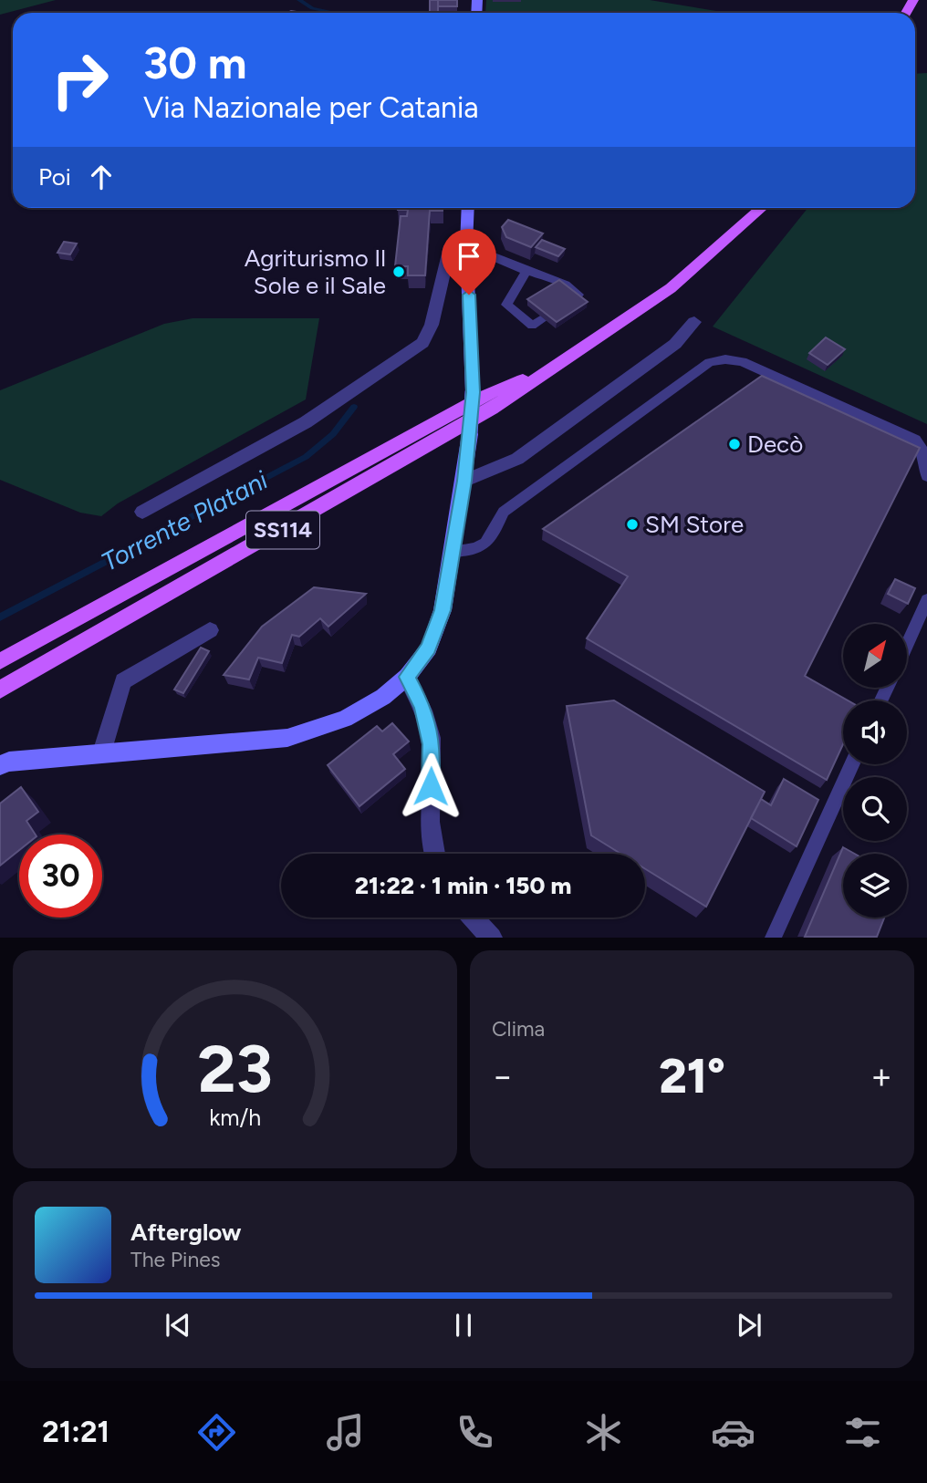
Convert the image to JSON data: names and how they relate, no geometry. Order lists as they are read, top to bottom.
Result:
{
  "streets": {
    "main road": ["SS114"]
  },
  "water": ["Torrente Platani"],
  "places": ["Agriturismo Il Sole e il Sale", "Decò", "SM Store"],
  "north": "top right",
  "page": {
    "turn": ["30 m", "Via Nazionale per Catania"],
    "then": "Poi",
    "limit": "30",
    "trip": "21:22 · 1 min · 150 m",
    "tile": "Clima",
    "heat": ["−", "21°", "+"],
    "song": ["Afterglow", "The Pines"],
    "tabs": "21:21",
    "gauge": ["23", "km/h"]
  }
}
